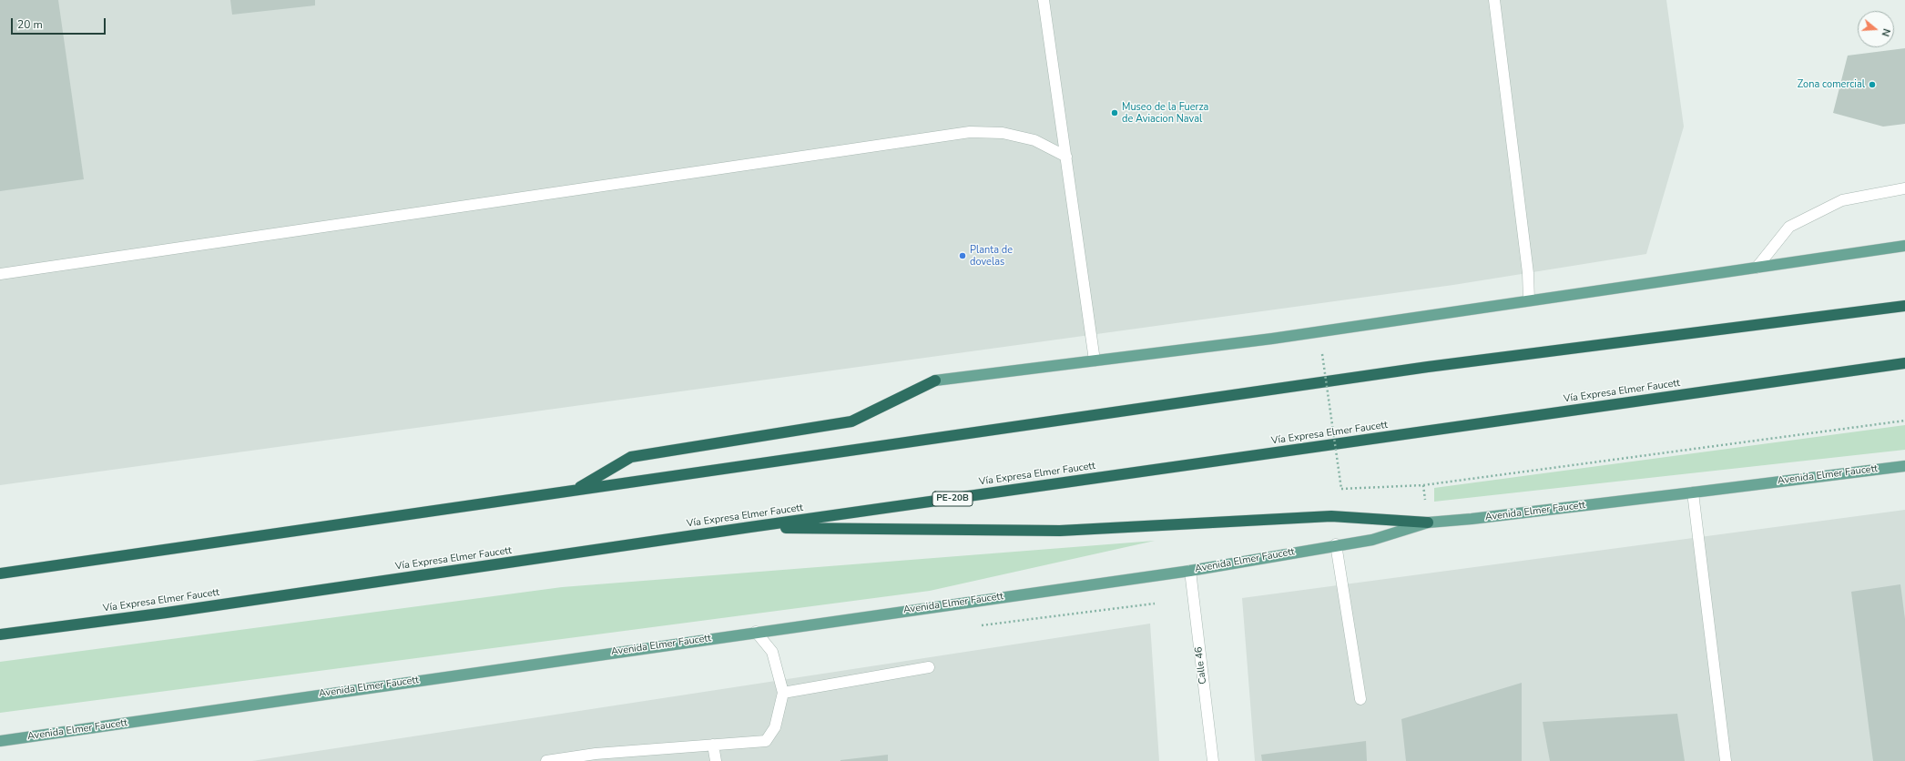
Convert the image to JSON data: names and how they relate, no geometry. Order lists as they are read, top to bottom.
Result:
{
  "streets": {
    "highway": ["Vía Expresa Elmer Faucett", "PE-20B"],
    "main road": ["Avenida Elmer Faucett"],
    "street": ["Calle 46"]
  },
  "crossings": [
    ["Avenida Elmer Faucett", "Calle 46"]
  ],
  "places": ["Zona comercial", "Museo de la Fuerza de Aviacion Naval", "Planta de dovelas"],
  "scale_bar": "20 m",
  "north": "right"
}
